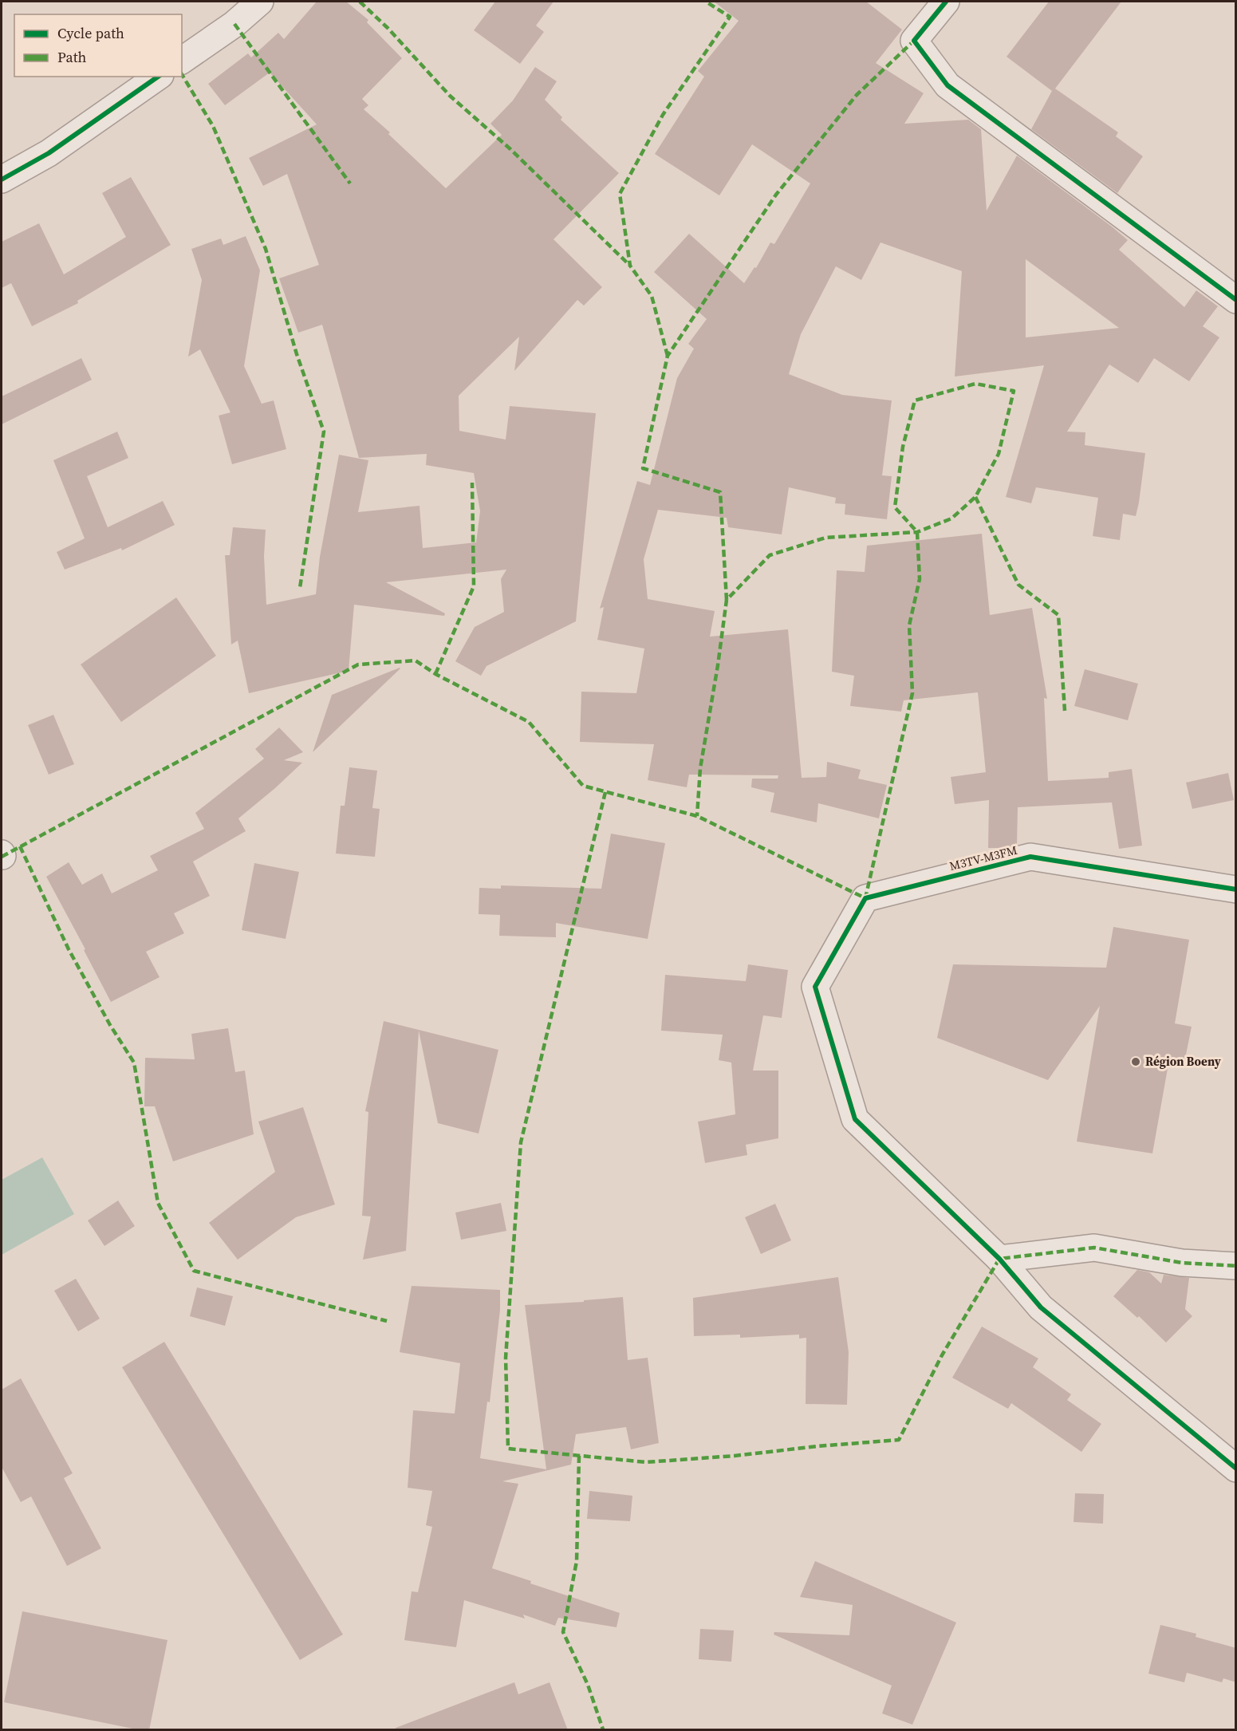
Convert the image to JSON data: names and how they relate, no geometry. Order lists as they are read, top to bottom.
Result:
{
  "streets": {
    "street": ["M3TV-M3FM"]
  },
  "places": ["Région Boeny"],
  "legend": ["Cycle path", "Path"]
}
